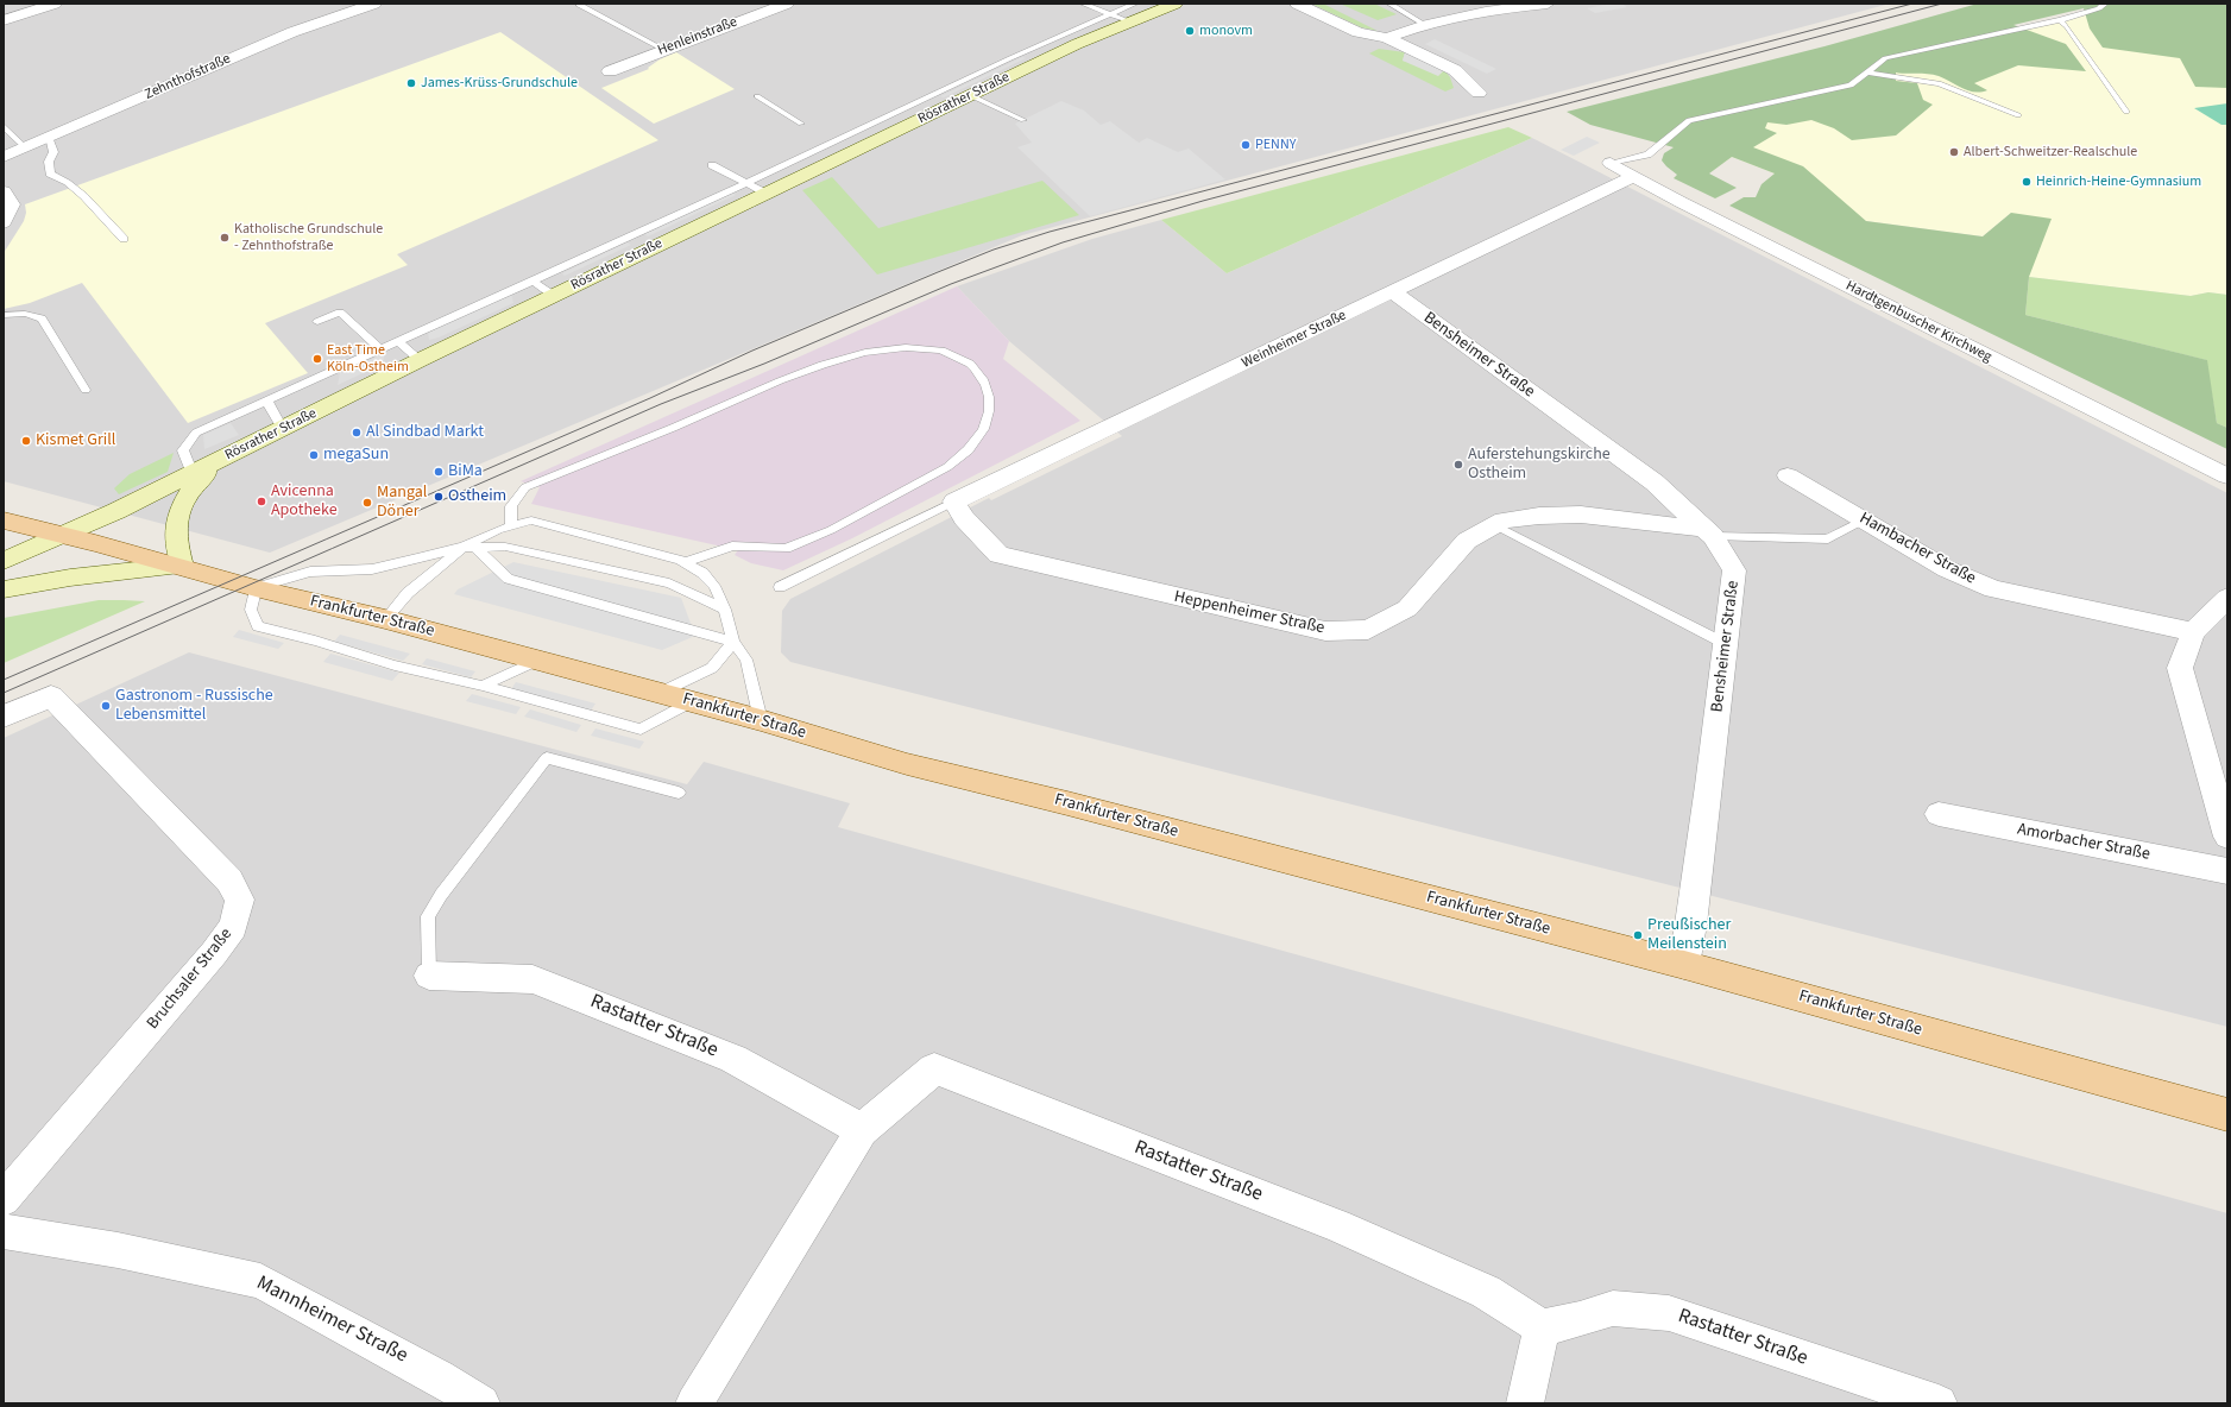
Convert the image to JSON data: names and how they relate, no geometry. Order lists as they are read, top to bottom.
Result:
{
  "streets": {
    "main road": ["Rösrather Straße", "Frankfurter Straße"],
    "street": [
      "Henleinstraße",
      "Zehnthofstraße",
      "Hardtgenbuscher Kirchweg",
      "Weinheimer Straße",
      "Bensheimer Straße",
      "Hambacher Straße",
      "Heppenheimer Straße",
      "Amorbacher Straße",
      "Bruchsaler Straße",
      "Rastatter Straße",
      "Mannheimer Straße"
    ]
  },
  "crossings": [
    ["Rösrather Straße", "Frankfurter Straße"],
    ["Hardtgenbuscher Kirchweg", "Weinheimer Straße"],
    ["Weinheimer Straße", "Bensheimer Straße"],
    ["Weinheimer Straße", "Heppenheimer Straße"],
    ["Bensheimer Straße", "Heppenheimer Straße"],
    ["Bensheimer Straße", "Frankfurter Straße"]
  ],
  "places": [
    "monovm",
    "James-Krüss-Grundschule",
    "PENNY",
    "Albert-Schweitzer-Realschule",
    "Heinrich-Heine-Gymnasium",
    "Katholische Grundschule - Zehnthofstraße",
    "East Time Köln-Ostheim",
    "Al Sindbad Markt",
    "Kismet Grill",
    "megaSun",
    "Auferstehungskirche Ostheim",
    "BiMa",
    "Ostheim",
    "Avicenna Apotheke",
    "Mangal Döner",
    "Gastronom - Russische Lebensmittel",
    "Preußischer Meilenstein"
  ]
}
